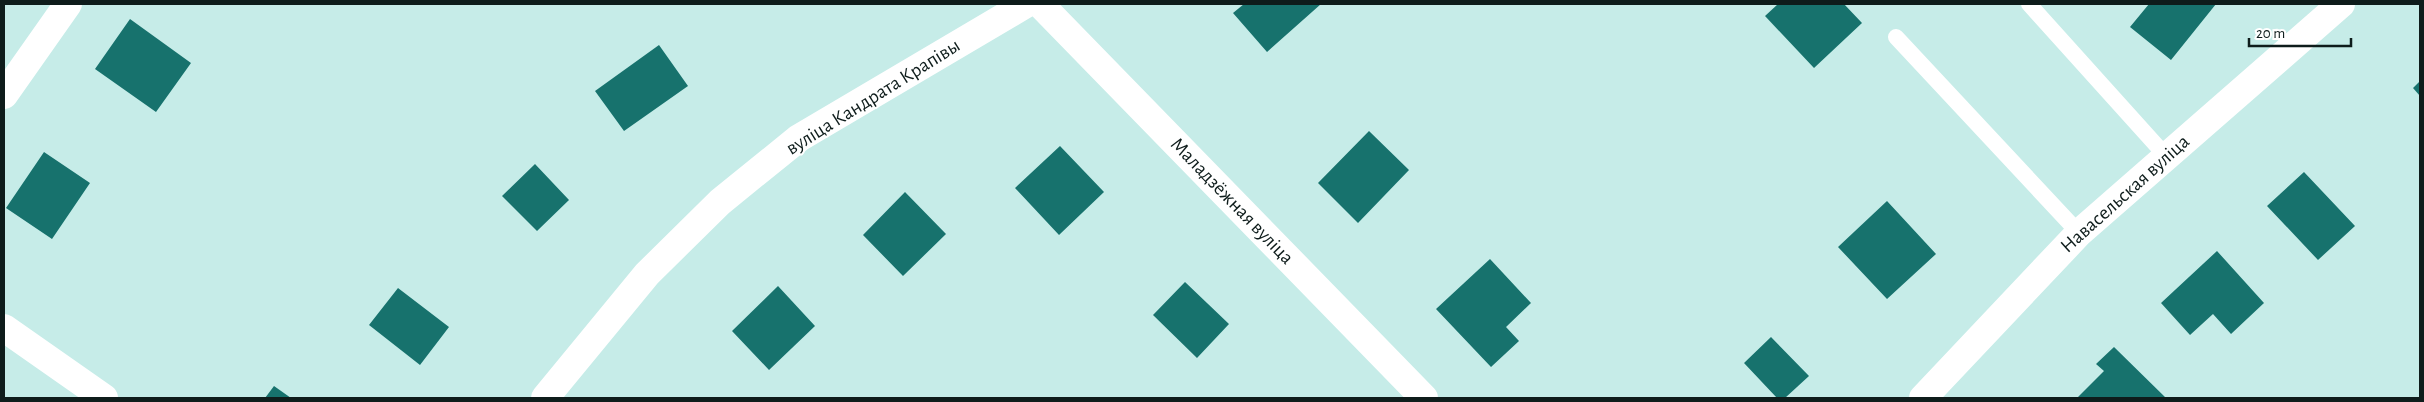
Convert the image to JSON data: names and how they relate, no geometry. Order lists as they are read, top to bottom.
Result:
{
  "streets": {
    "street": ["вуліца Кандрата Крапівы", "Навасельская вуліца", "Маладзёжная вуліца"]
  },
  "scale_bar": "20 m"
}
